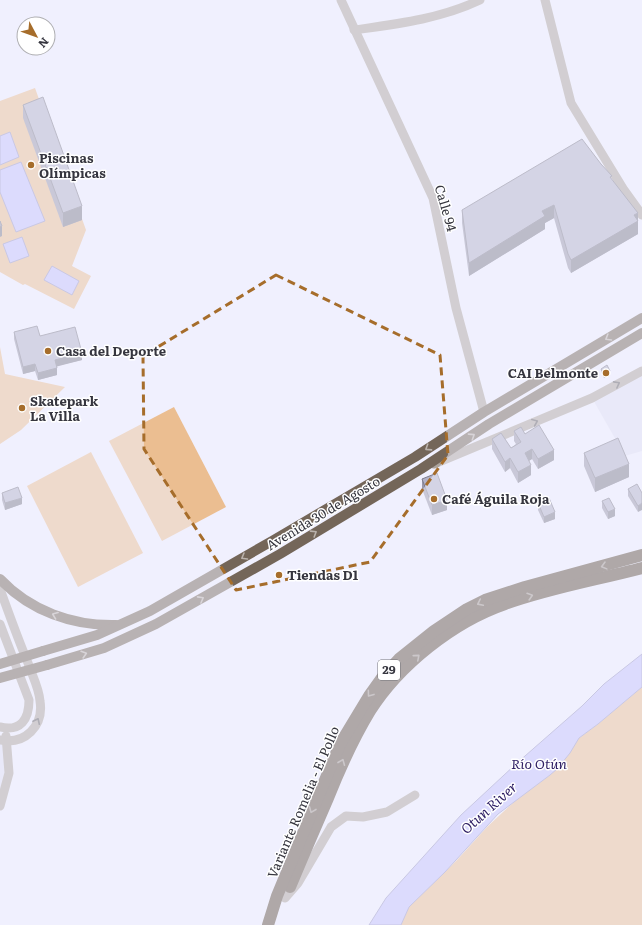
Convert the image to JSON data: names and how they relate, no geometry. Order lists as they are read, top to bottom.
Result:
{
  "streets": {
    "highway": ["29", "Variante Romelia - El Pollo"],
    "main road": ["Avenida 30 de Agosto"],
    "street": ["Calle 94"]
  },
  "crossings": [
    ["Calle 94", "Avenida 30 de Agosto"]
  ],
  "water": ["Río Otún", "Otun River"],
  "places": [
    "Piscinas Olímpicas",
    "Casa del Deporte",
    "CAI Belmonte",
    "Skatepark La Villa",
    "Café Águila Roja",
    "Tiendas D1"
  ],
  "north": "bottom right"
}
